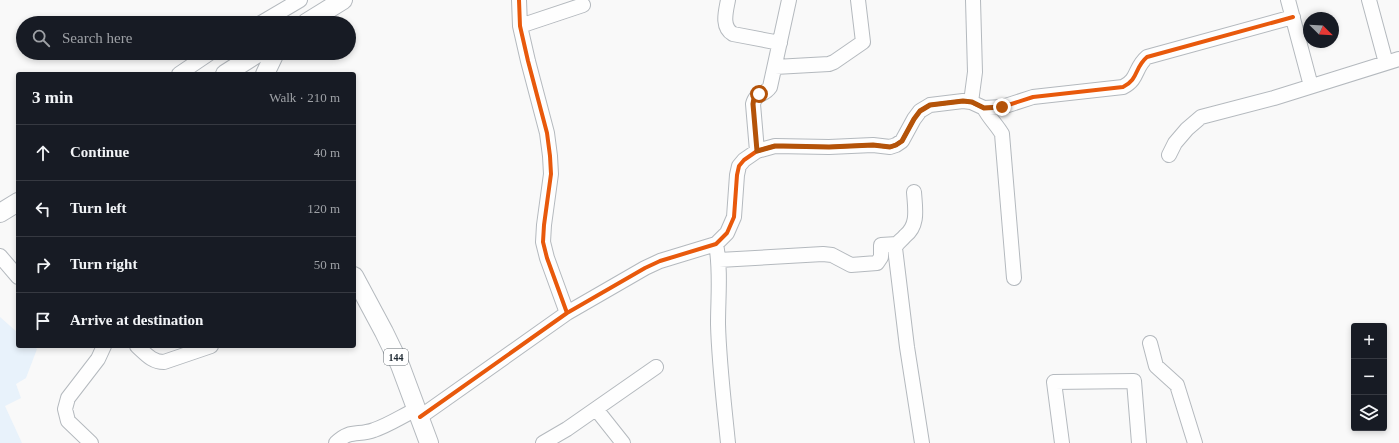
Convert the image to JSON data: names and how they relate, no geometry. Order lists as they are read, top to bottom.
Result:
{
  "streets": {
    "main road": ["144"]
  },
  "north": "bottom right",
  "page": {
    "search": "Search here",
    "heading": ["3 min", "Walk · 210 m"],
    "list": [
      ["Continue", "40 m"],
      ["Turn left", "120 m"],
      ["Turn right", "50 m"],
      "Arrive at destination"
    ],
    "map_buttons": ["+", "−"]
  }
}
